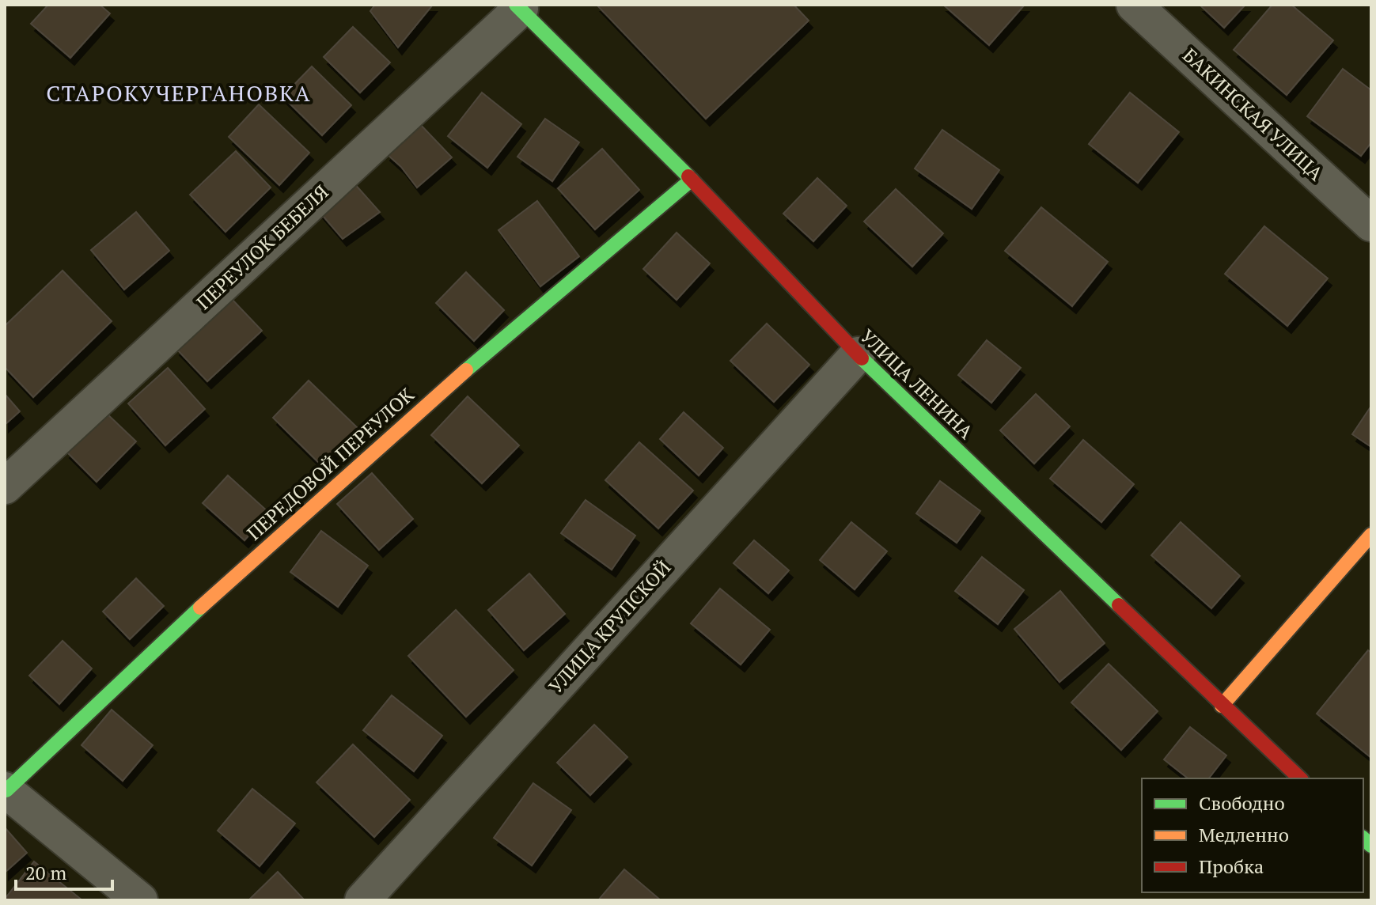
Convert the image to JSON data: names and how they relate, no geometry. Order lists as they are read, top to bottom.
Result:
{
  "streets": {
    "street": [
      "БАКИНСКАЯ УЛИЦА",
      "ПЕРЕУЛОК БЕБЕЛЯ",
      "УЛИЦА ЛЕНИНА",
      "ПЕРЕДОВОЙ ПЕРЕУЛОК",
      "УЛИЦА КРУПСКОЙ"
    ]
  },
  "crossings": [
    ["ПЕРЕУЛОК БЕБЕЛЯ", "УЛИЦА ЛЕНИНА"],
    ["УЛИЦА ЛЕНИНА", "ПЕРЕДОВОЙ ПЕРЕУЛОК"],
    ["УЛИЦА ЛЕНИНА", "УЛИЦА КРУПСКОЙ"]
  ],
  "districts": ["СТАРОКУЧЕРГАНОВКА"],
  "legend": ["Свободно", "Медленно", "Пробка"],
  "scale_bar": "20 m"
}
